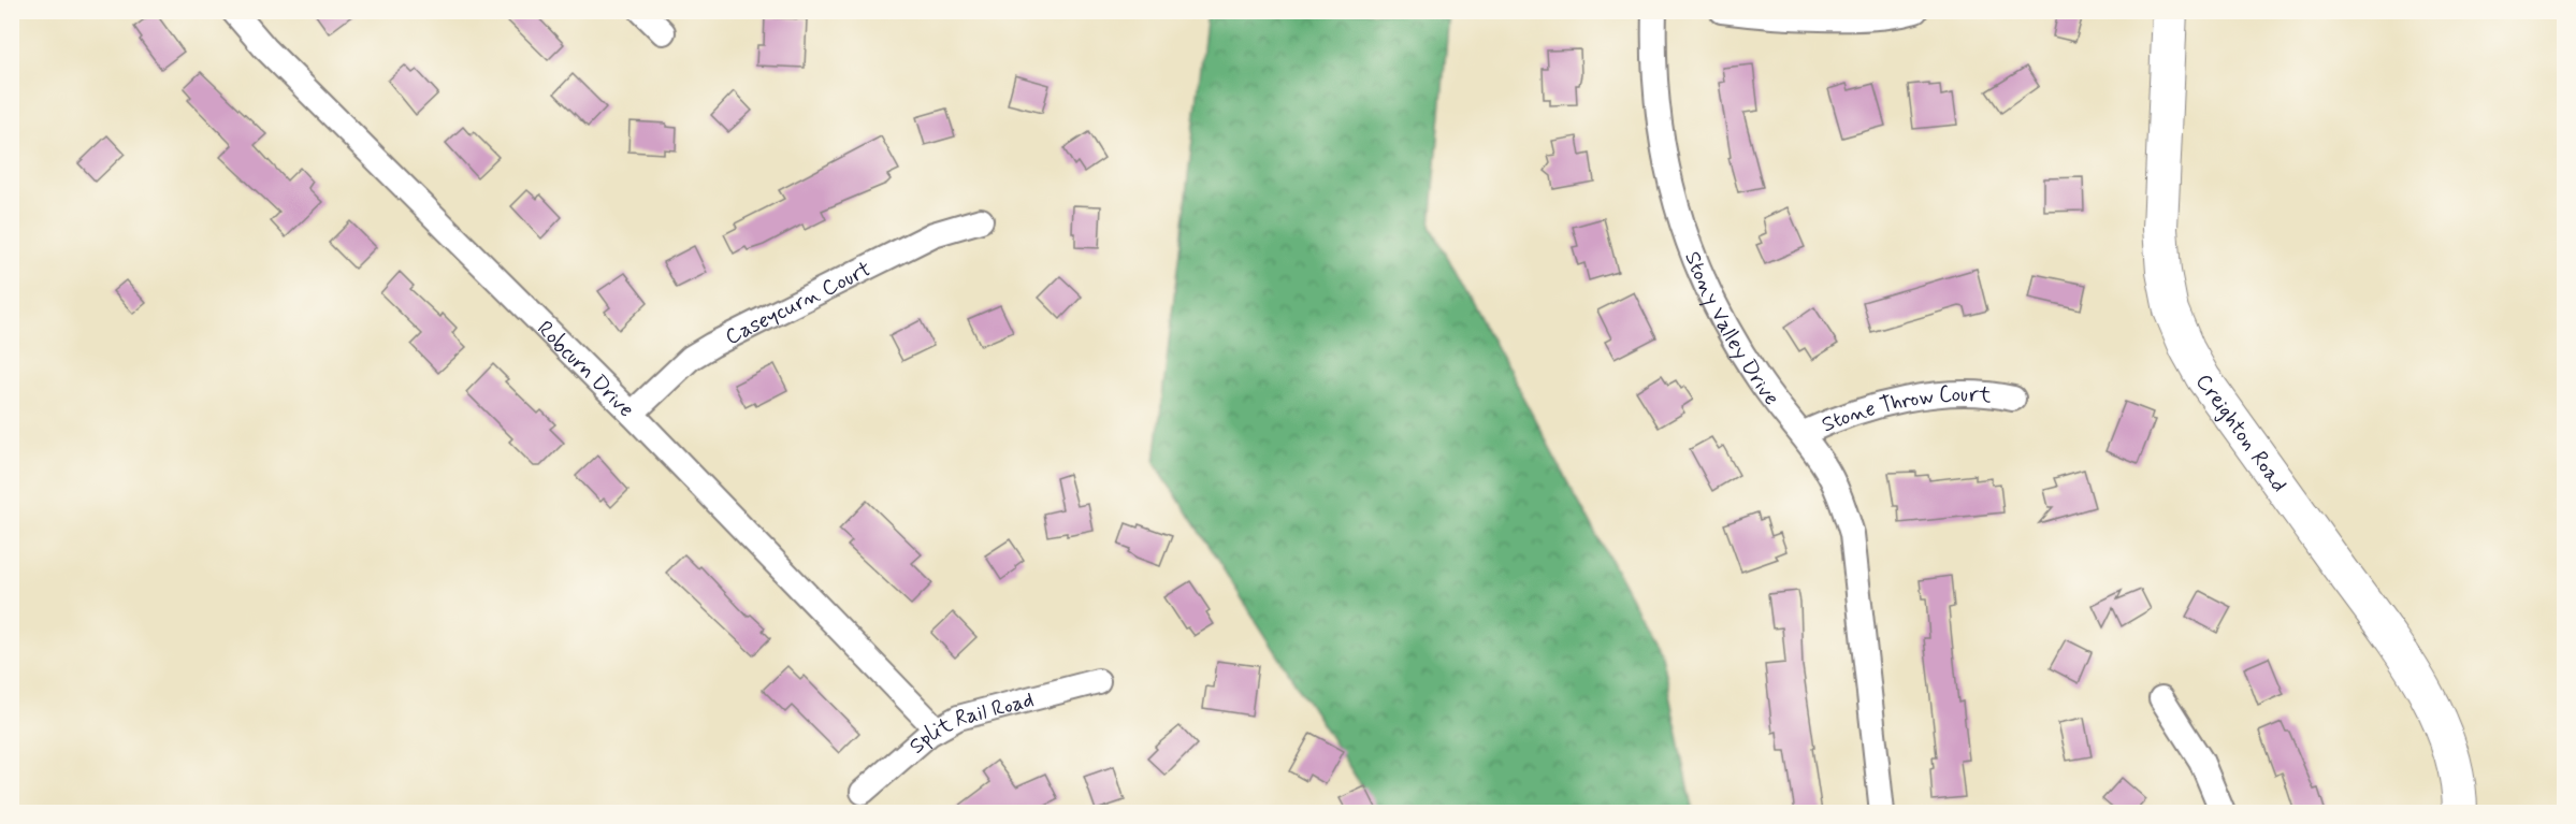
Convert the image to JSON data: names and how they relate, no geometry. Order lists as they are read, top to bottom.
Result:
{
  "streets": {
    "main road": ["Creighton Road"],
    "street": [
      "Caseycurn Court",
      "Stony Valley Drive",
      "Robcurn Drive",
      "Stone Throw Court",
      "Split Rail Road"
    ]
  },
  "crossings": [
    ["Caseycurn Court", "Robcurn Drive"],
    ["Stony Valley Drive", "Stone Throw Court"],
    ["Robcurn Drive", "Split Rail Road"]
  ]
}
